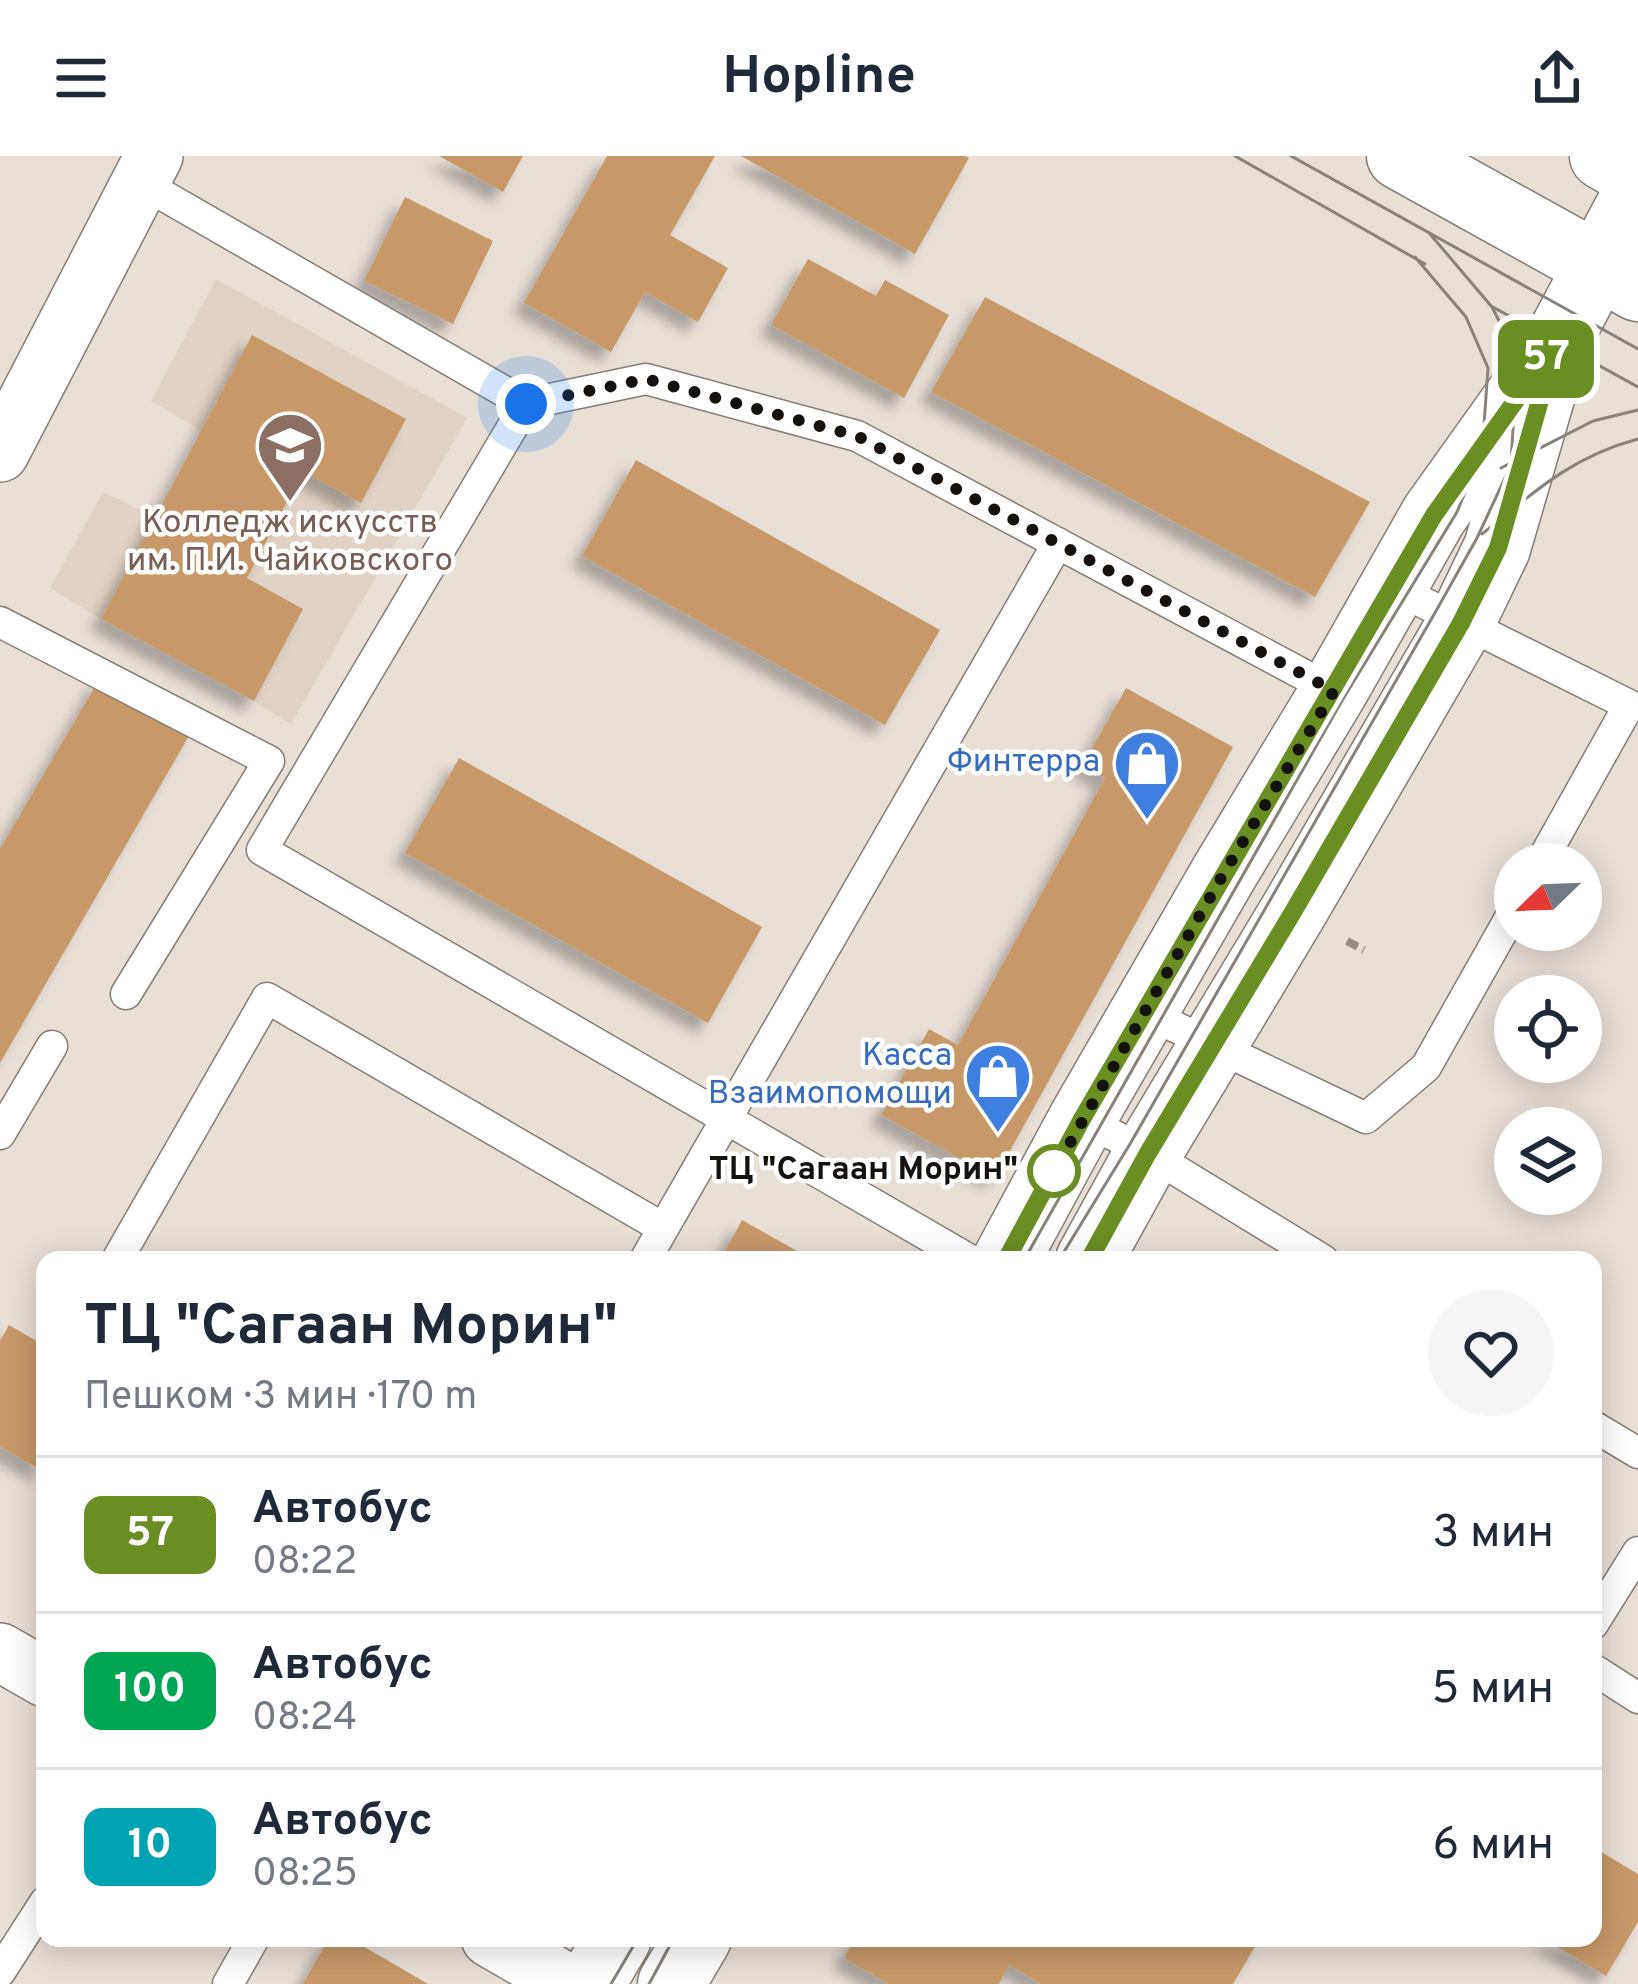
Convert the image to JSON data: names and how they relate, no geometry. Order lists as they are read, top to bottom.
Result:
{
  "places": {
    "school or university": ["Колледж искусств им. П.И. Чайковского"],
    "shop": ["Финтерра", "Касса Взаимопомощи"],
    "other": ["ТЦ \"Сагаан Морин\""]
  },
  "lines": ["bus line 57"],
  "north": "bottom left",
  "page": {
    "header": "Hopline",
    "on_map": "57",
    "heading": ["ТЦ \"Сагаан Морин\"", "Пешком · 3 мин · 170 m"],
    "list": [
      {
        "mark": "57",
        "name": "Автобус",
        "note": "08:22",
        "value": "3 мин"
      },
      {
        "mark": "100",
        "name": "Автобус",
        "note": "08:24",
        "value": "5 мин"
      },
      {
        "mark": "10",
        "name": "Автобус",
        "note": "08:25",
        "value": "6 мин"
      }
    ]
  }
}
